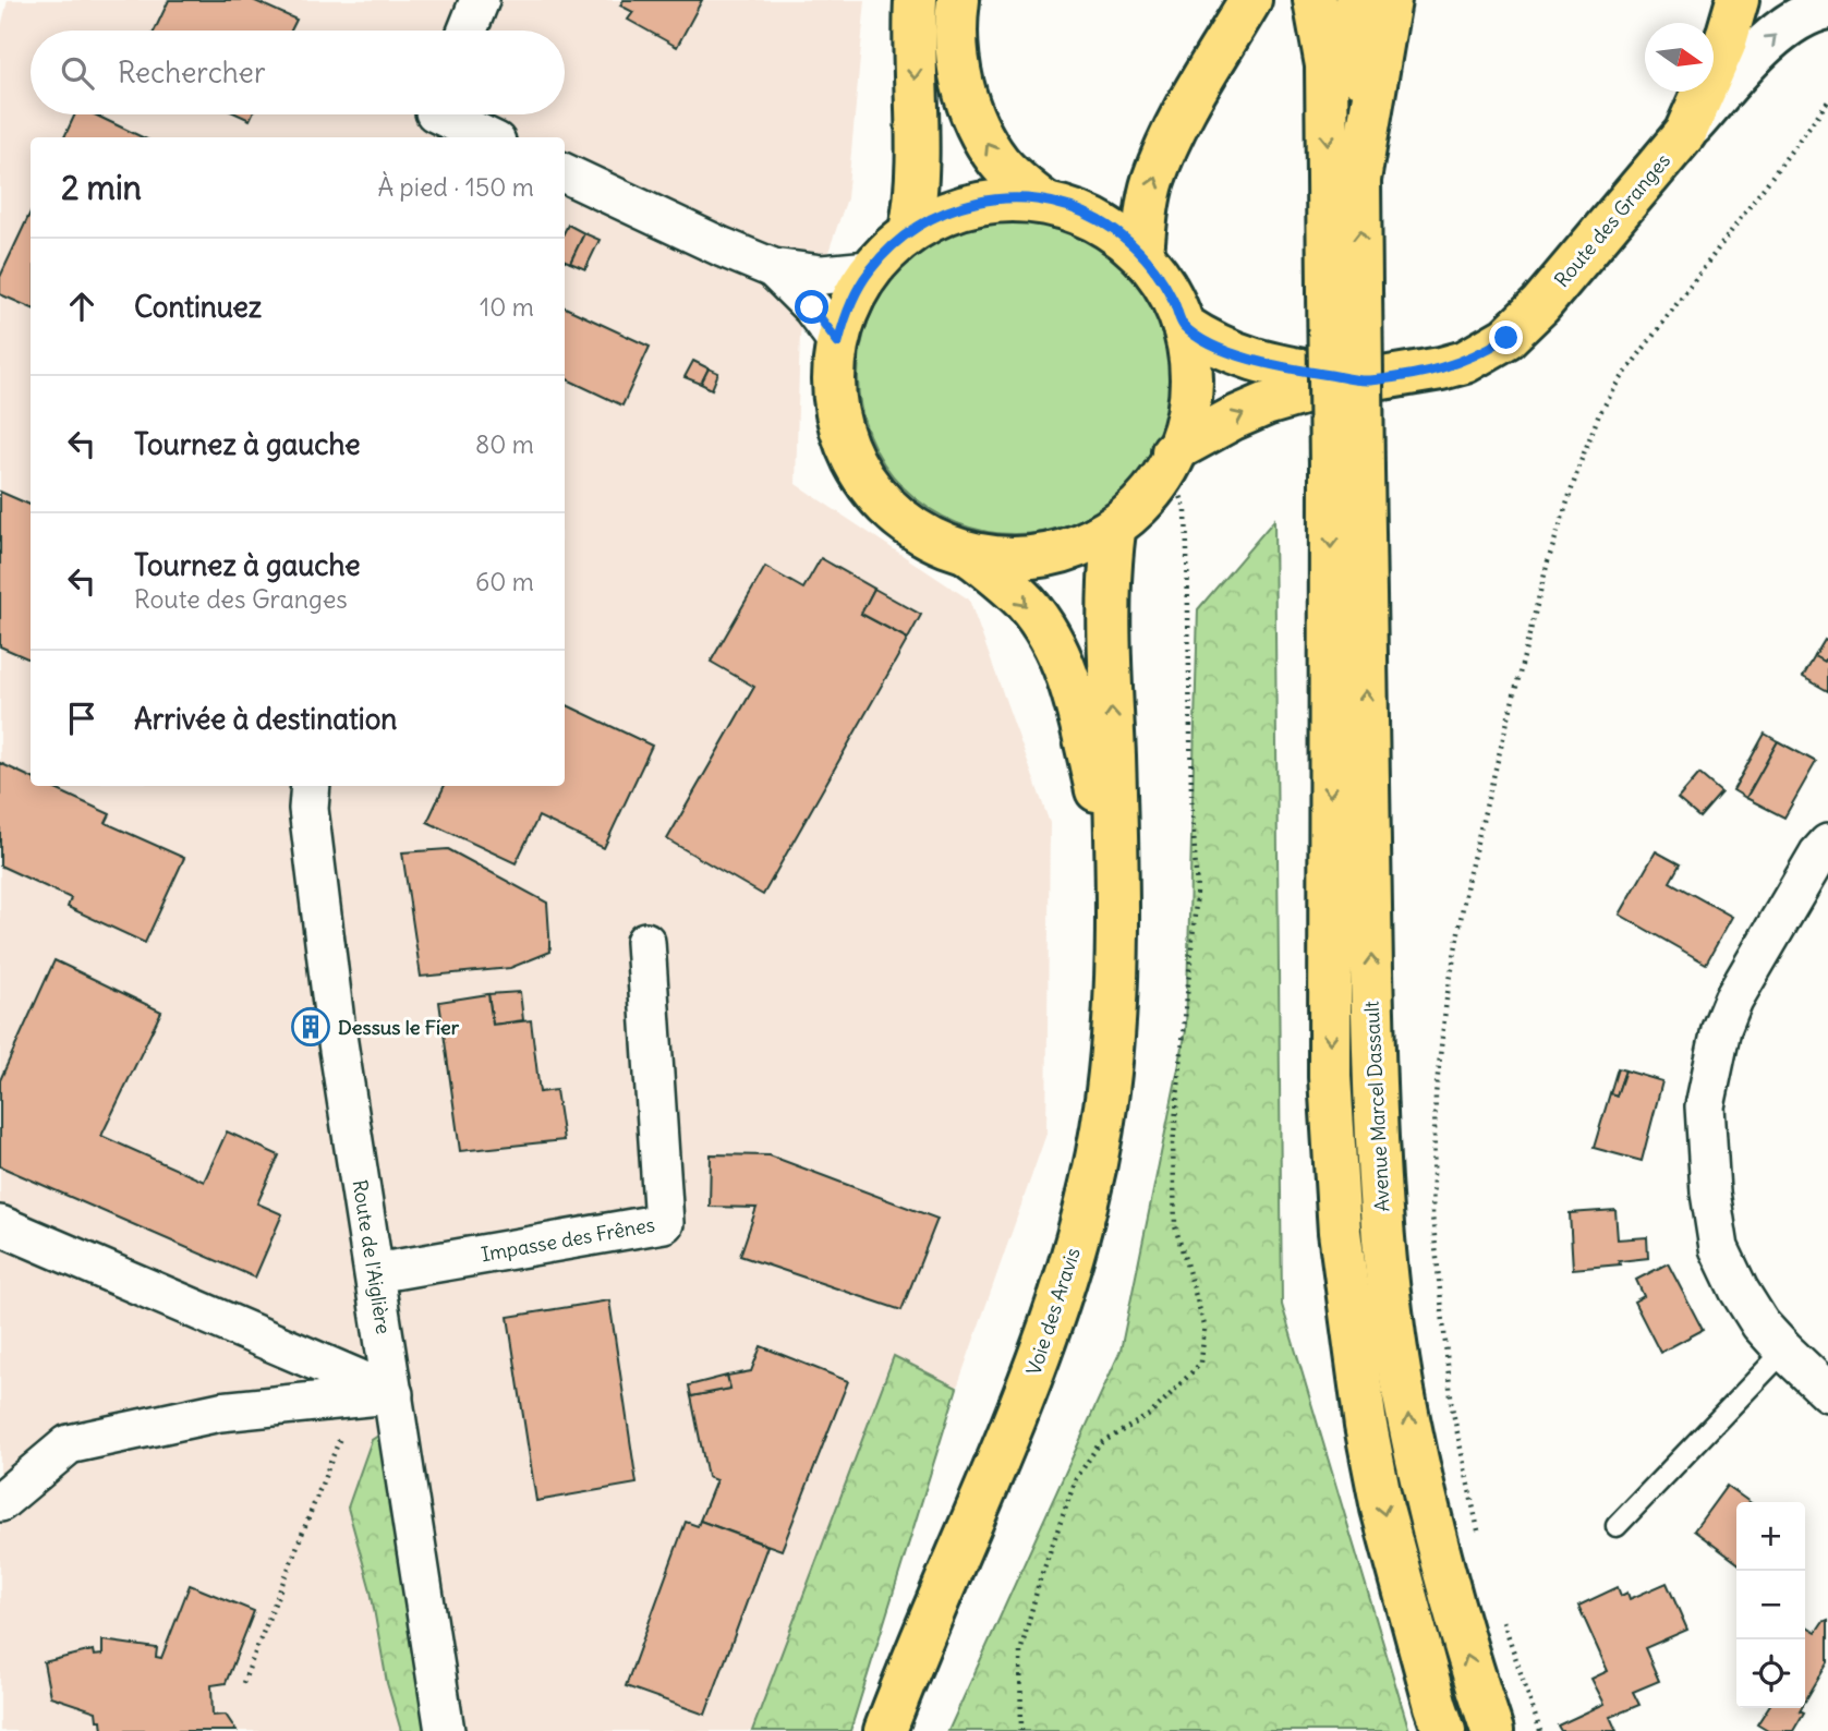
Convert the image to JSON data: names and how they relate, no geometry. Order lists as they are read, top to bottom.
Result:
{
  "streets": {
    "main road": ["Route des Granges", "Avenue Marcel Dassault", "Voie des Aravis"],
    "street": ["Impasse des Frênes", "Route de l'Aiglière"]
  },
  "crossings": [
    ["Impasse des Frênes", "Route de l'Aiglière"]
  ],
  "one_way": ["Route des Granges"],
  "places": {
    "building": ["Dessus le Fier"]
  },
  "north": "right",
  "page": {
    "search": "Rechercher",
    "heading": ["2 min", "À pied · 150 m"],
    "list": [
      ["Continuez", "10 m"],
      ["Tournez à gauche", "80 m"],
      ["Tournez à gauche", "Route des Granges", "60 m"],
      "Arrivée à destination"
    ],
    "map_buttons": ["+", "−"]
  }
}
